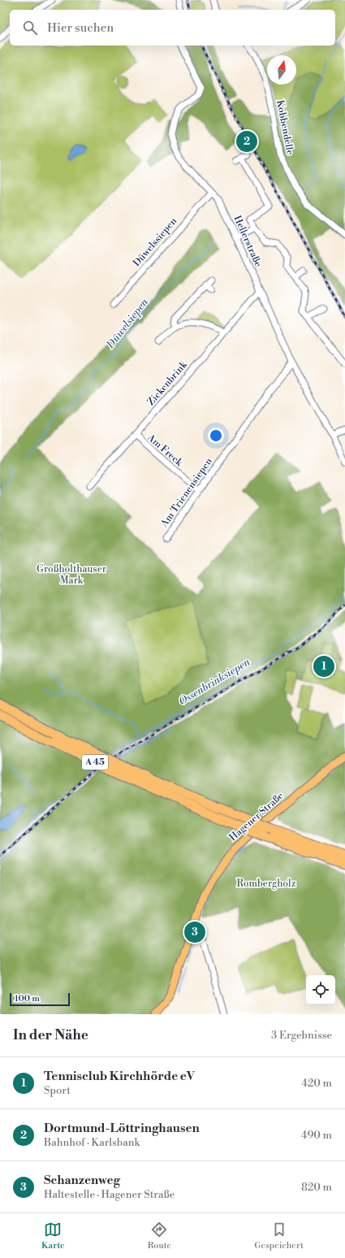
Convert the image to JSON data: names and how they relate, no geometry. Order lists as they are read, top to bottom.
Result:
{
  "streets": {
    "highway": ["A 45"],
    "main road": ["Hagener Straße"],
    "street": [
      "Kobbendelle",
      "Hellerstraße",
      "Düwelssiepen",
      "Zickenbrink",
      "Am Freck",
      "Am Trienensiepen"
    ]
  },
  "crossings": [
    ["Hellerstraße", "Düwelssiepen"],
    ["Hellerstraße", "Zickenbrink"],
    ["Hellerstraße", "Am Trienensiepen"],
    ["Zickenbrink", "Am Freck"],
    ["Am Freck", "Am Trienensiepen"],
    ["A 45", "Hagener Straße"]
  ],
  "water": ["Düwelsiepen", "Ossenbrinksiepen"],
  "parks": ["Großholthauser Mark", "Rombergholz"],
  "scale_bar": "100 m",
  "north": "top",
  "page": {
    "search": "Hier suchen",
    "pins": ["2", "1", "3"],
    "scale": "100 m",
    "heading": ["In der Nähe", "3 Ergebnisse"],
    "list": [
      {
        "mark": "1",
        "name": "Tennisclub Kirchhörde eV",
        "note": "Sport",
        "value": "420 m"
      },
      {
        "mark": "2",
        "name": "Dortmund-Löttringhausen",
        "note": "Bahnhof · Karlsbank",
        "value": "490 m"
      },
      {
        "mark": "3",
        "name": "Schanzenweg",
        "note": "Haltestelle · Hagener Straße",
        "value": "820 m"
      }
    ],
    "nav": ["Karte", "Route", "Gespeichert"]
  }
}
